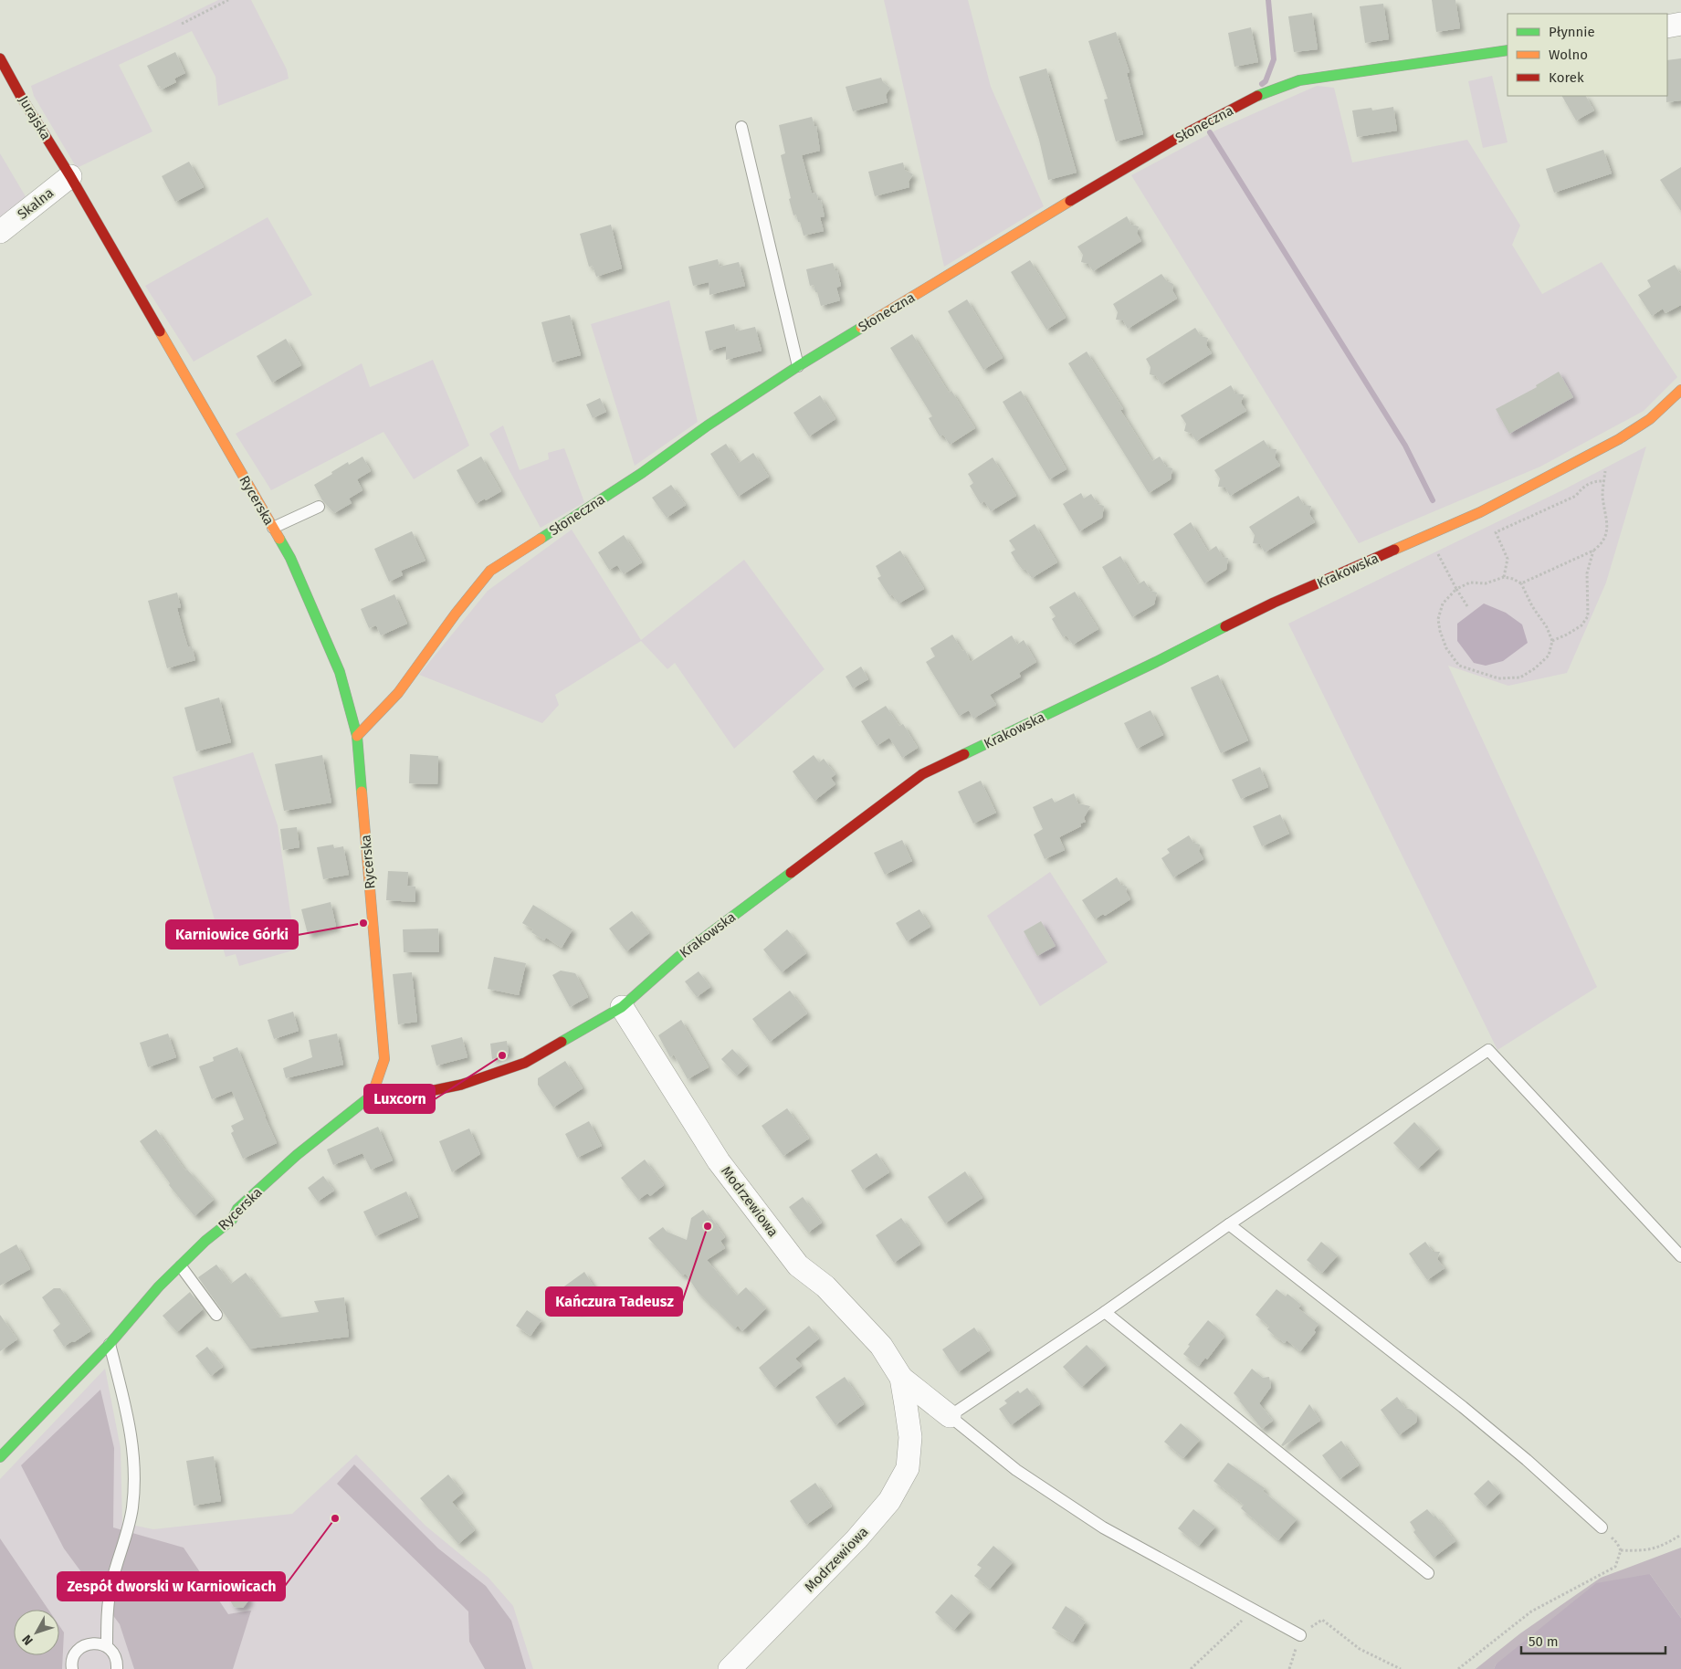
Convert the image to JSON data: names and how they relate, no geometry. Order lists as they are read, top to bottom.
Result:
{
  "streets": {
    "street": [
      "Jurajska",
      "Słoneczna",
      "Skalna",
      "Rycerska",
      "Krakowska",
      "Modrzewiowa"
    ]
  },
  "crossings": [
    ["Jurajska", "Skalna"],
    ["Jurajska", "Rycerska"],
    ["Słoneczna", "Rycerska"],
    ["Skalna", "Rycerska"],
    ["Rycerska", "Krakowska"],
    ["Krakowska", "Modrzewiowa"]
  ],
  "places": [
    "Karniowice Górki",
    "Luxcorn",
    "Kańczura Tadeusz",
    "Zespół dworski w Karniowicach"
  ],
  "legend": ["Płynnie", "Wolno", "Korek"],
  "scale_bar": "50 m",
  "north": "bottom left"
}
